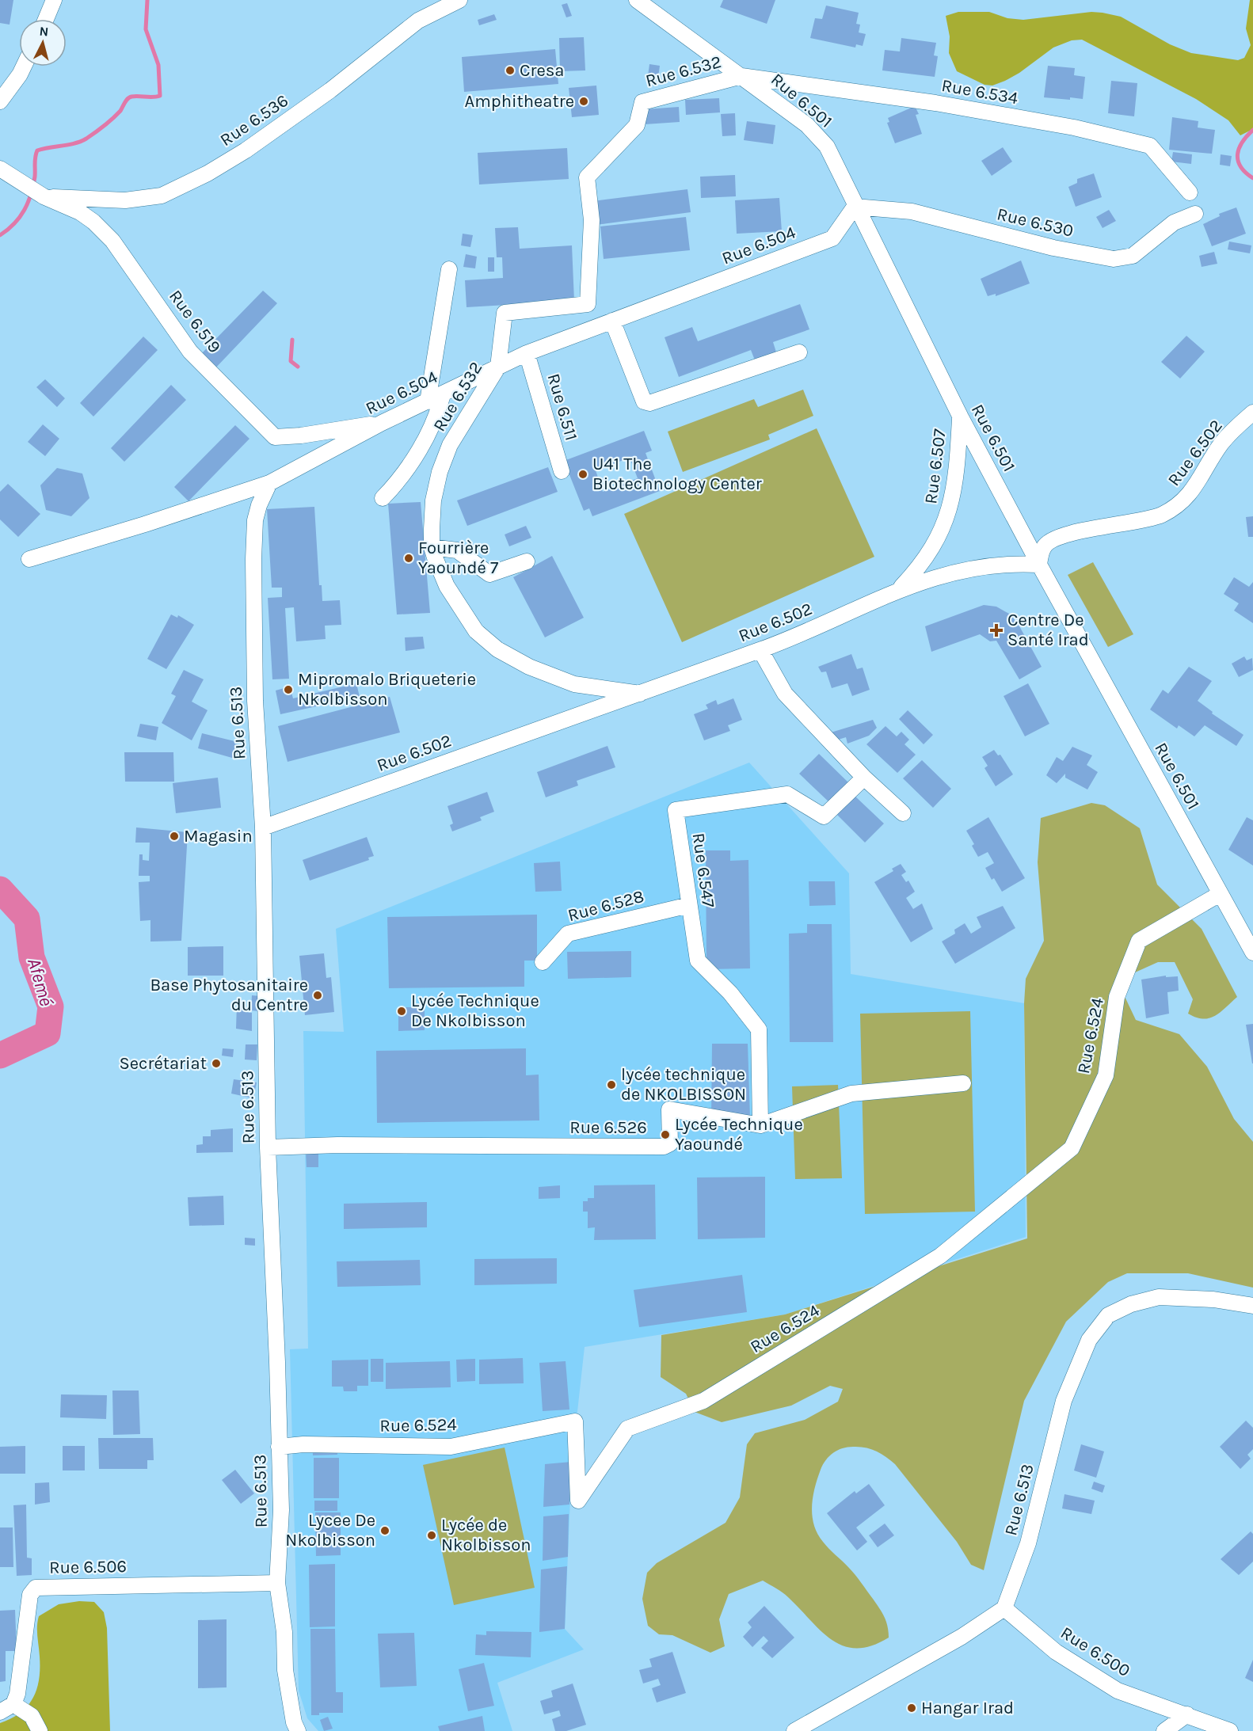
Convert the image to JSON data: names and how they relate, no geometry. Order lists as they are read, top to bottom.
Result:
{
  "streets": {
    "street": [
      "Rue 6.532",
      "Rue 6.534",
      "Rue 6.501",
      "Rue 6.536",
      "Rue 6.530",
      "Rue 6.504",
      "Rue 6.519",
      "Rue 6.511",
      "Rue 6.502",
      "Rue 6.507",
      "Rue 6.513",
      "Rue 6.547",
      "Rue 6.528",
      "Rue 6.524",
      "Rue 6.526",
      "Rue 6.506",
      "Rue 6.500"
    ]
  },
  "crossings": [
    ["Rue 6.532", "Rue 6.534"],
    ["Rue 6.532", "Rue 6.501"],
    ["Rue 6.532", "Rue 6.504"],
    ["Rue 6.532", "Rue 6.502"],
    ["Rue 6.534", "Rue 6.501"],
    ["Rue 6.501", "Rue 6.530"],
    ["Rue 6.501", "Rue 6.504"],
    ["Rue 6.501", "Rue 6.502"],
    ["Rue 6.501", "Rue 6.507"],
    ["Rue 6.501", "Rue 6.524"],
    ["Rue 6.536", "Rue 6.519"],
    ["Rue 6.530", "Rue 6.504"],
    ["Rue 6.504", "Rue 6.519"],
    ["Rue 6.504", "Rue 6.511"],
    ["Rue 6.504", "Rue 6.513"],
    ["Rue 6.502", "Rue 6.507"],
    ["Rue 6.502", "Rue 6.513"],
    ["Rue 6.513", "Rue 6.524"],
    ["Rue 6.513", "Rue 6.526"],
    ["Rue 6.513", "Rue 6.506"],
    ["Rue 6.513", "Rue 6.500"],
    ["Rue 6.547", "Rue 6.528"],
    ["Rue 6.547", "Rue 6.526"]
  ],
  "water": ["Afemé"],
  "places": {
    "other": [
      "Cresa",
      "Amphitheatre",
      "U41 The Biotechnology Center",
      "Fourrière Yaoundé 7",
      "Mipromalo Briqueterie Nkolbisson",
      "Magasin",
      "Base Phytosanitaire du Centre",
      "Lycée Technique De Nkolbisson",
      "Secrétariat",
      "lycée technique de NKOLBISSON",
      "Lycée Technique Yaoundé",
      "Lycee De Nkolbisson",
      "Lycée de Nkolbisson",
      "Hangar Irad"
    ],
    "health": ["Centre De Santé Irad"]
  },
  "north": "top"
}
